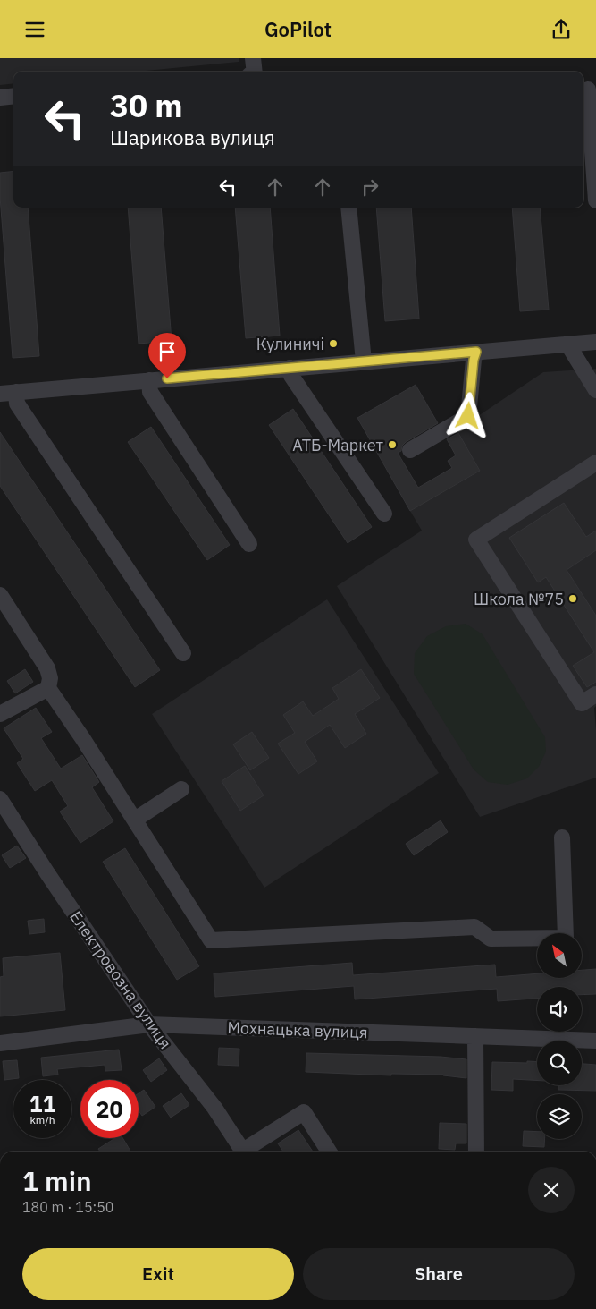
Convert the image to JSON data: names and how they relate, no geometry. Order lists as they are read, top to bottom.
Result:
{
  "streets": {
    "street": ["Електровозна вулиця", "Мохнацька вулиця"]
  },
  "crossings": [
    ["Електровозна вулиця", "Мохнацька вулиця"]
  ],
  "places": ["Кулиничі", "АТБ-Маркет", "Школа №75"],
  "north": "top left",
  "page": {
    "header": "GoPilot",
    "turn": ["30 m", "Шарикова вулиця"],
    "speed": "11 km/h",
    "limit": "20",
    "heading": ["1 min", "180 m · 15:50"],
    "buttons": ["Exit", "Share"]
  }
}
